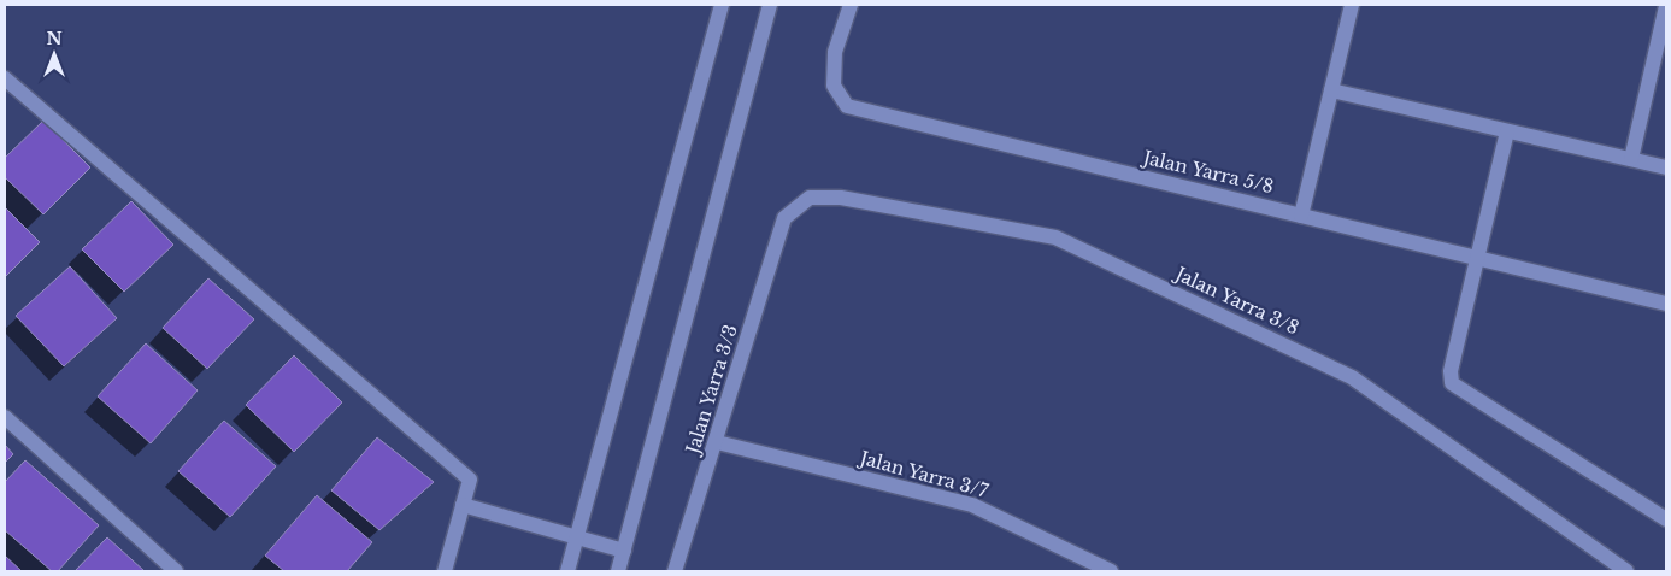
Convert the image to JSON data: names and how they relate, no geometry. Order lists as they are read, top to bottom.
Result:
{
  "streets": {
    "street": [
      "Jalan Yarra 5/8",
      "Jalan Yarra 3/8",
      "Jalan Yarra 3/3",
      "Jalan Yarra 3/7"
    ]
  },
  "crossings": [
    ["Jalan Yarra 3/8", "Jalan Yarra 3/3"],
    ["Jalan Yarra 3/3", "Jalan Yarra 3/7"]
  ],
  "north": "top"
}
